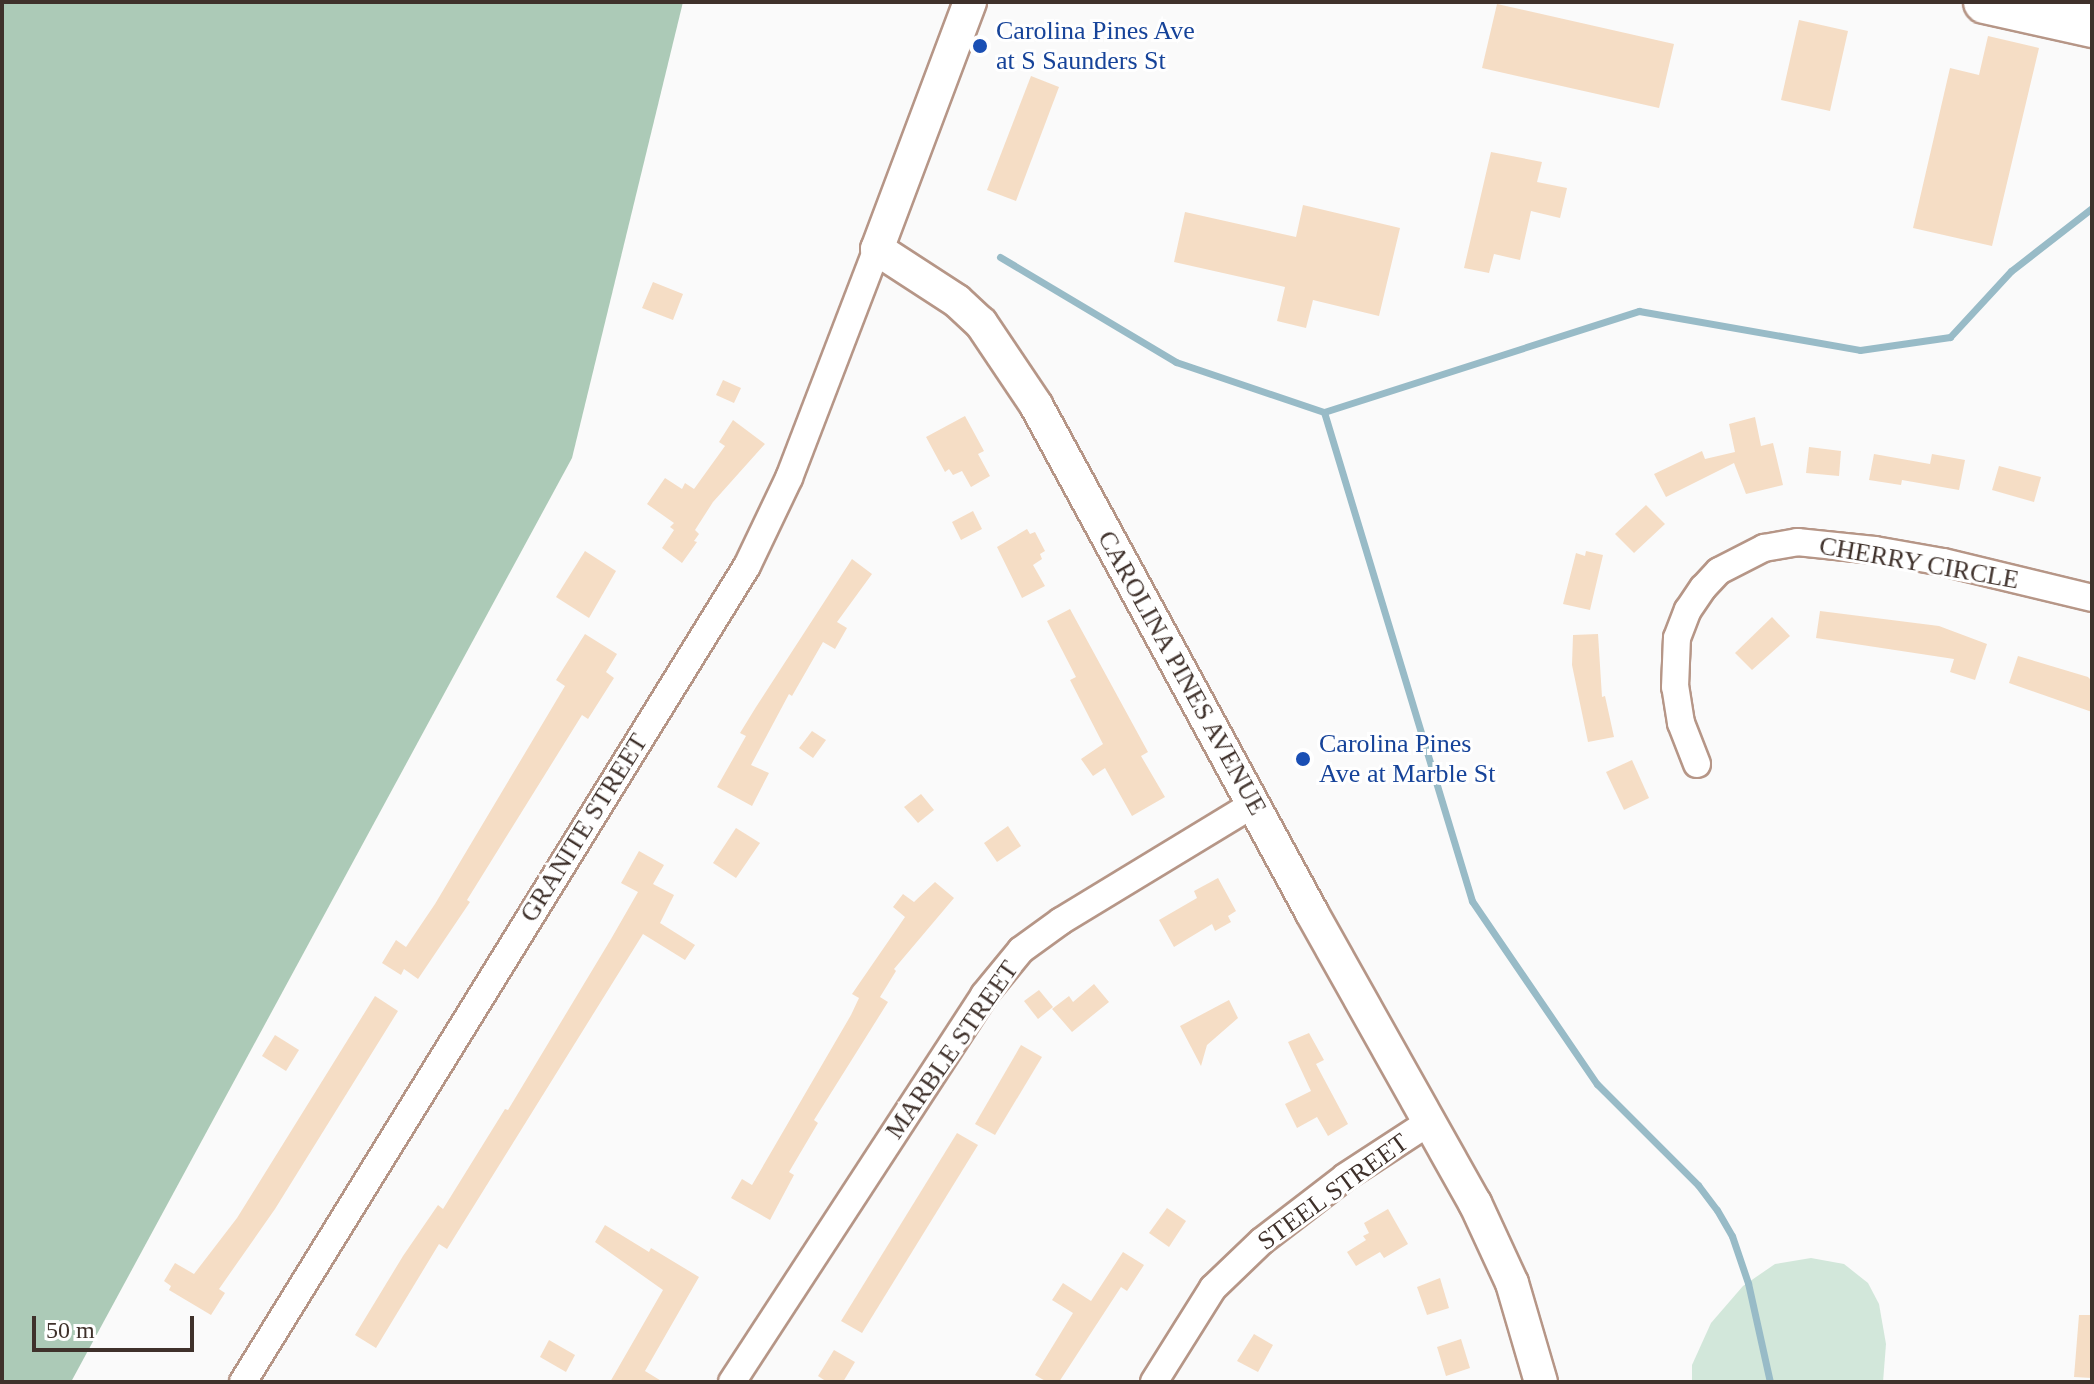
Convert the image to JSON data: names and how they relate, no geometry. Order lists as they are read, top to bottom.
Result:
{
  "streets": {
    "street": [
      "CHERRY CIRCLE",
      "CAROLINA PINES AVENUE",
      "GRANITE STREET",
      "MARBLE STREET",
      "STEEL STREET"
    ]
  },
  "crossings": [
    ["CAROLINA PINES AVENUE", "GRANITE STREET"],
    ["CAROLINA PINES AVENUE", "MARBLE STREET"],
    ["CAROLINA PINES AVENUE", "STEEL STREET"]
  ],
  "places": ["Carolina Pines Ave at S Saunders St", "Carolina Pines Ave at Marble St"],
  "scale_bar": "50 m"
}
